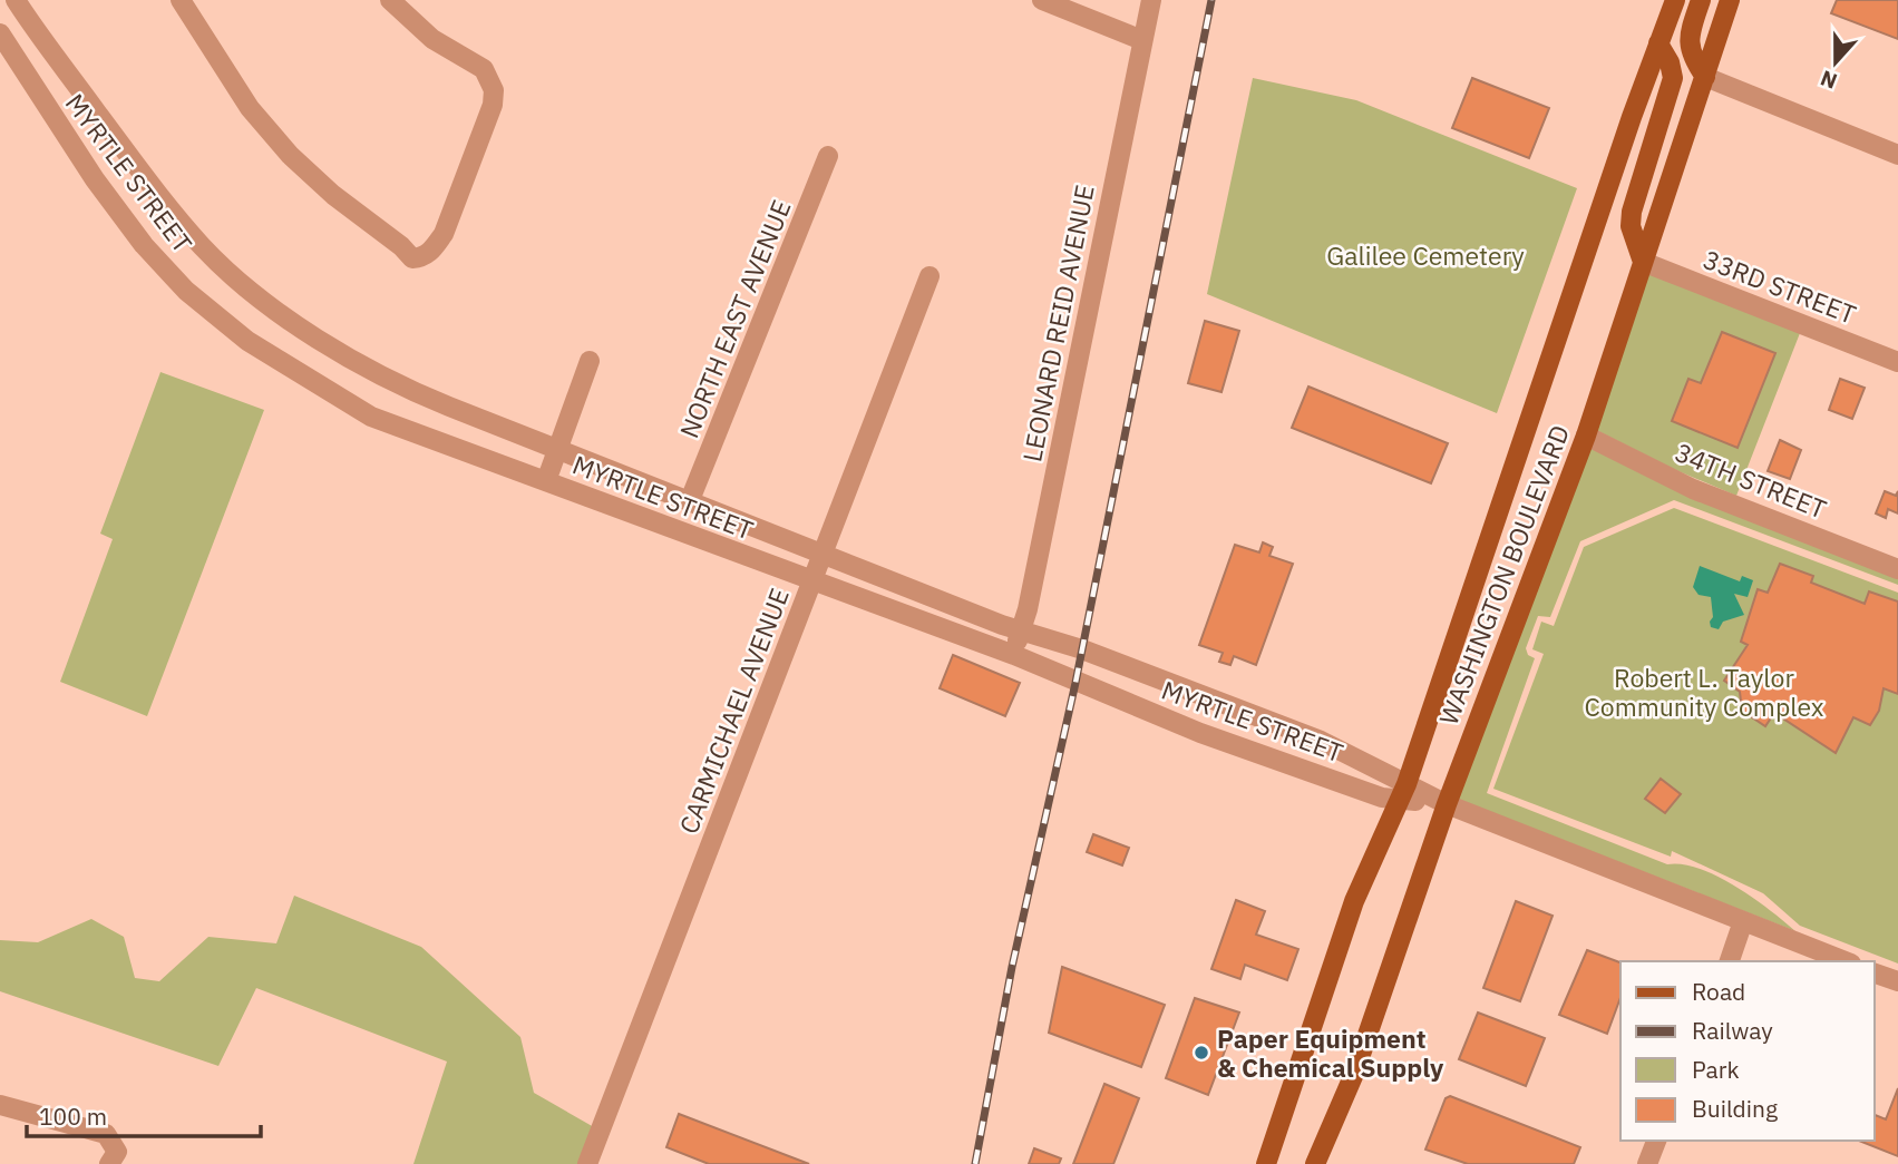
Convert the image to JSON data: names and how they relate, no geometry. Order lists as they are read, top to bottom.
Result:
{
  "streets": {
    "main road": ["WASHINGTON BOULEVARD"],
    "street": [
      "MYRTLE STREET",
      "33RD STREET",
      "NORTH EAST AVENUE",
      "LEONARD REID AVENUE",
      "34TH STREET",
      "CARMICHAEL AVENUE"
    ]
  },
  "crossings": [
    ["MYRTLE STREET", "NORTH EAST AVENUE"],
    ["MYRTLE STREET", "LEONARD REID AVENUE"],
    ["MYRTLE STREET", "WASHINGTON BOULEVARD"],
    ["MYRTLE STREET", "CARMICHAEL AVENUE"],
    ["33RD STREET", "WASHINGTON BOULEVARD"],
    ["34TH STREET", "WASHINGTON BOULEVARD"]
  ],
  "parks": ["Galilee Cemetery", "Robert L. Taylor Community Complex"],
  "places": ["Paper Equipment & Chemical Supply"],
  "legend": [
    "Road",
    "Railway",
    "Park",
    "Building"
  ],
  "scale_bar": "100 m",
  "north": "bottom"
}
